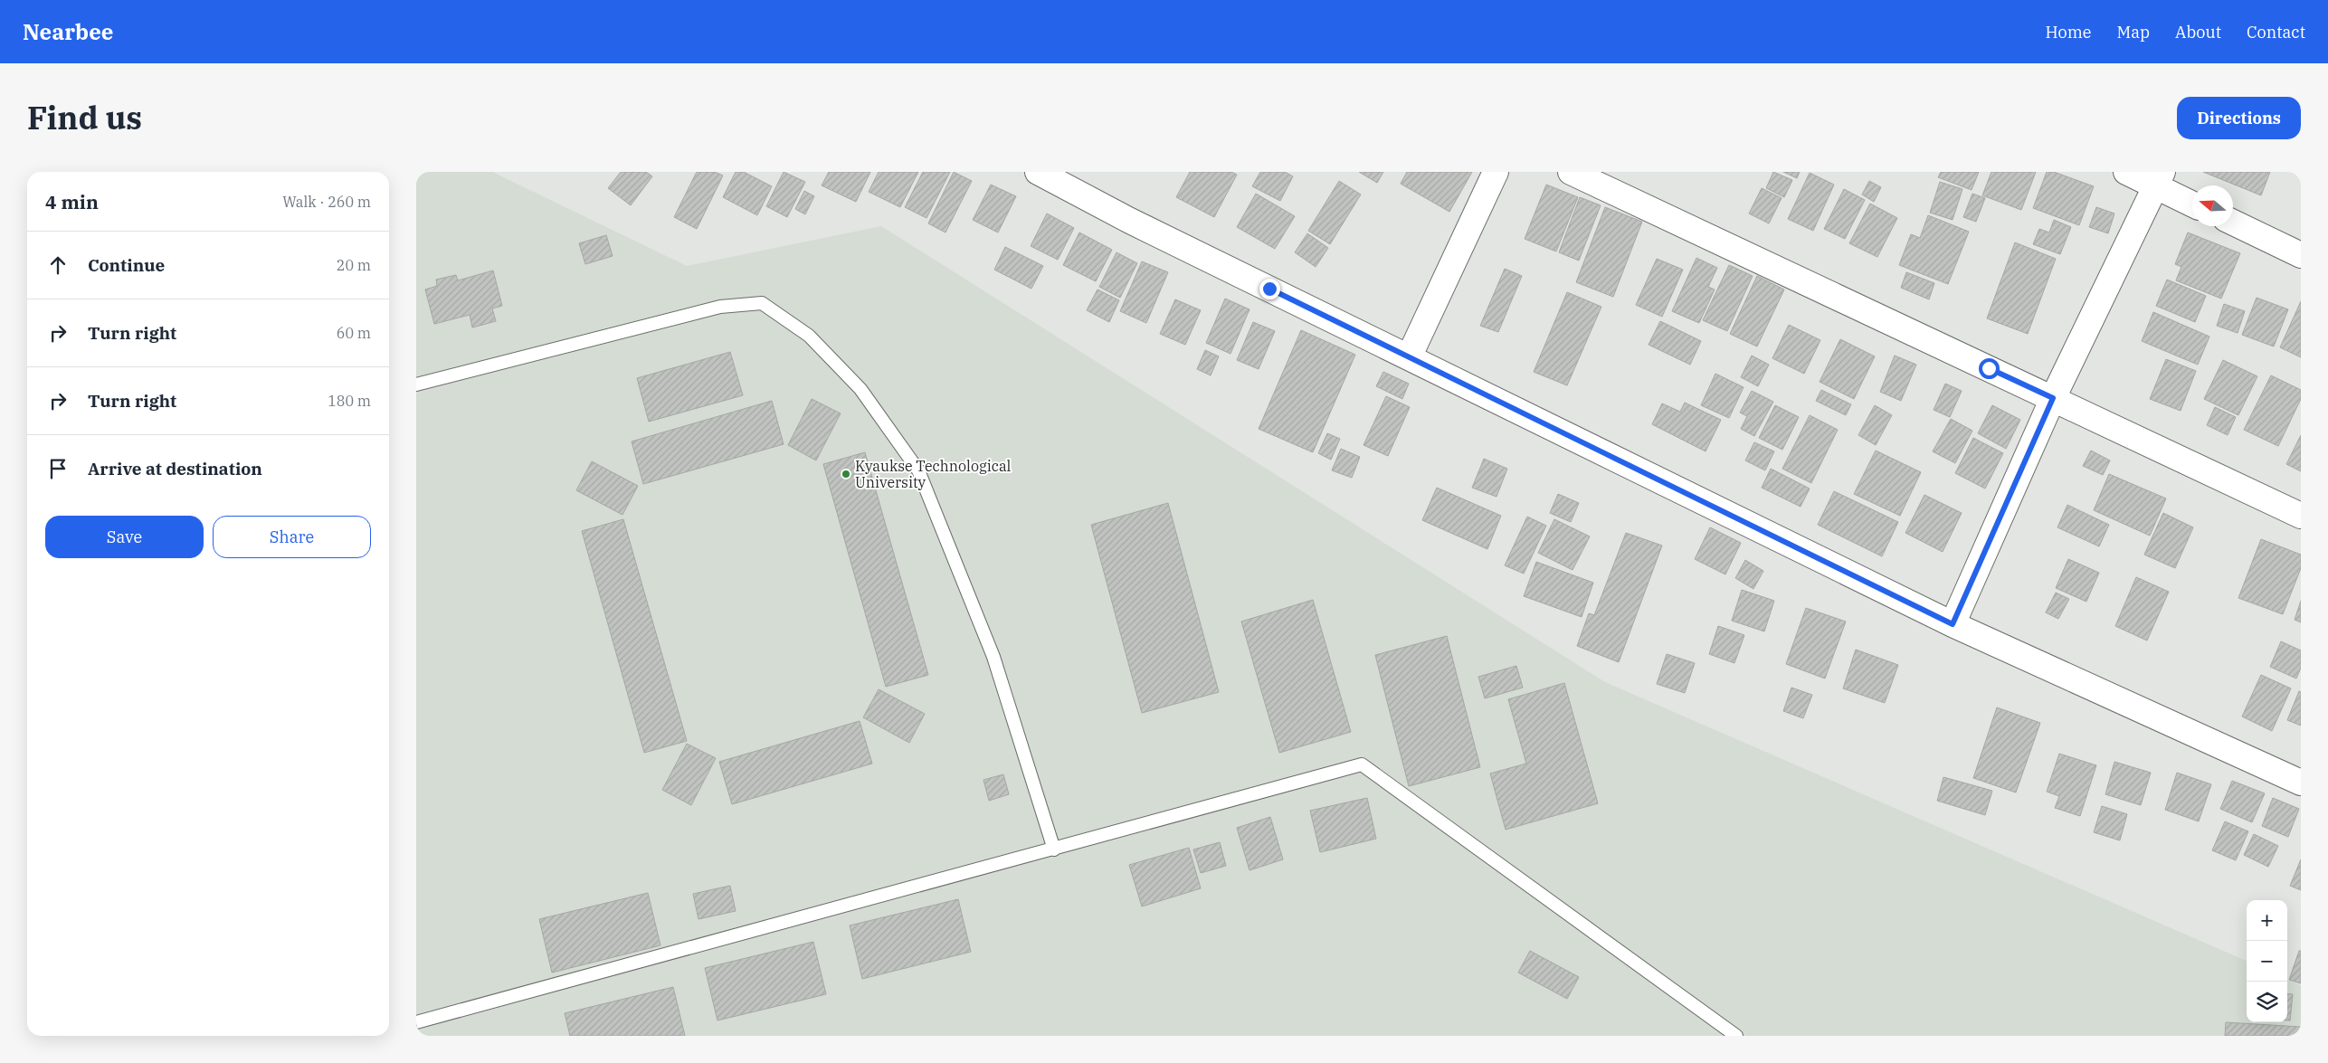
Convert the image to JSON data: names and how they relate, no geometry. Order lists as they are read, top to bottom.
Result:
{
  "places": ["Kyaukse Technological University"],
  "north": "left",
  "page": {
    "header": "Nearbee",
    "nav": [
      "Home",
      "Map",
      "About",
      "Contact"
    ],
    "title": "Find us",
    "buttons": [
      "Directions",
      ["Save", "Share"]
    ],
    "heading": ["4 min", "Walk · 260 m"],
    "list": [
      ["Continue", "20 m"],
      ["Turn right", "60 m"],
      ["Turn right", "180 m"],
      "Arrive at destination"
    ],
    "map_buttons": ["+", "−"]
  }
}
